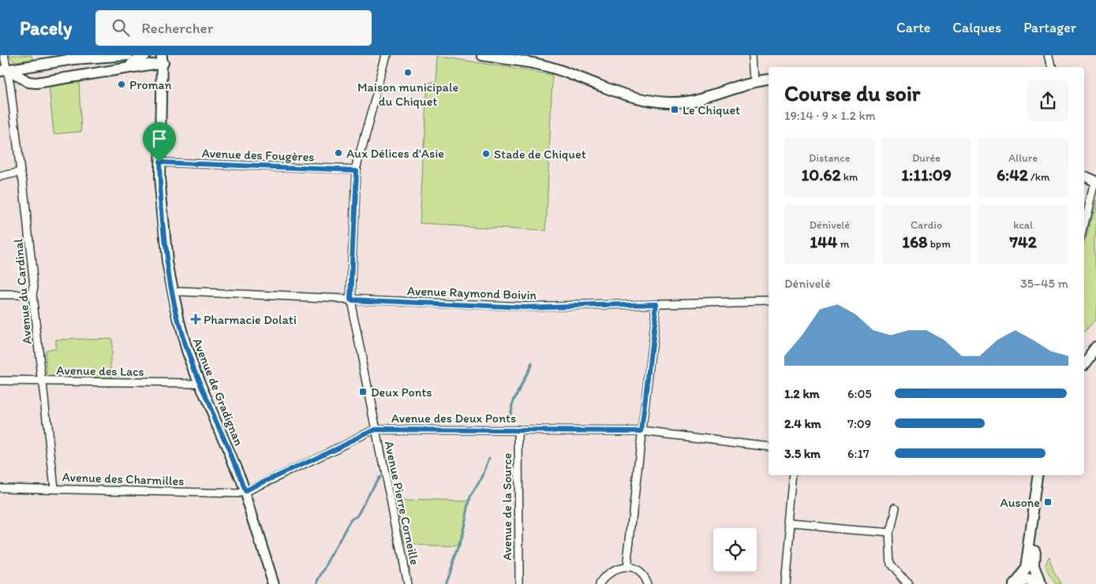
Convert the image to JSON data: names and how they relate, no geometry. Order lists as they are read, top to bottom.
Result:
{
  "streets": {
    "main road": ["Avenue de Gradignan"],
    "street": [
      "Avenue des Fougères",
      "Avenue du Cardinal",
      "Avenue Raymond Boivin",
      "Avenue des Lacs",
      "Avenue des Deux Ponts",
      "Avenue des Charmilles",
      "Avenue Pierre Corneille",
      "Avenue de la Source"
    ]
  },
  "crossings": [
    ["Avenue des Fougères", "Avenue de Gradignan"],
    ["Avenue des Fougères", "Avenue Pierre Corneille"],
    ["Avenue du Cardinal", "Avenue des Lacs"],
    ["Avenue du Cardinal", "Avenue des Charmilles"],
    ["Avenue Raymond Boivin", "Avenue de Gradignan"],
    ["Avenue Raymond Boivin", "Avenue Pierre Corneille"],
    ["Avenue des Lacs", "Avenue de Gradignan"],
    ["Avenue de Gradignan", "Avenue des Deux Ponts"],
    ["Avenue de Gradignan", "Avenue des Charmilles"],
    ["Avenue des Deux Ponts", "Avenue des Charmilles"],
    ["Avenue des Deux Ponts", "Avenue Pierre Corneille"],
    ["Avenue des Deux Ponts", "Avenue de la Source"]
  ],
  "places": {
    "other": [
      "Maison municipale du Chiquet",
      "Proman",
      "Aux Délices d'Asie",
      "Stade de Chiquet"
    ],
    "transit": ["Le Chiquet", "Deux Ponts", "Ausone"],
    "health": ["Pharmacie Dolati"]
  },
  "page": {
    "header": "Pacely",
    "search": "Rechercher",
    "nav": ["Carte", "Calques", "Partager"],
    "heading": ["Course du soir", "19:14 · 9 × 1.2 km"],
    "stats": [
      ["Distance", "10.62 km"],
      ["Durée", "1:11:09"],
      ["Allure", "6:42 /km"],
      ["Dénivelé", "144 m"],
      ["Cardio", "168 bpm"],
      ["kcal", "742"]
    ],
    "chart": ["Dénivelé", "35–45 m"],
    "list": [
      {
        "name": "1.2 km",
        "note": "6:05"
      },
      {
        "name": "2.4 km",
        "note": "7:09"
      },
      {
        "name": "3.5 km",
        "note": "6:17"
      }
    ]
  }
}
